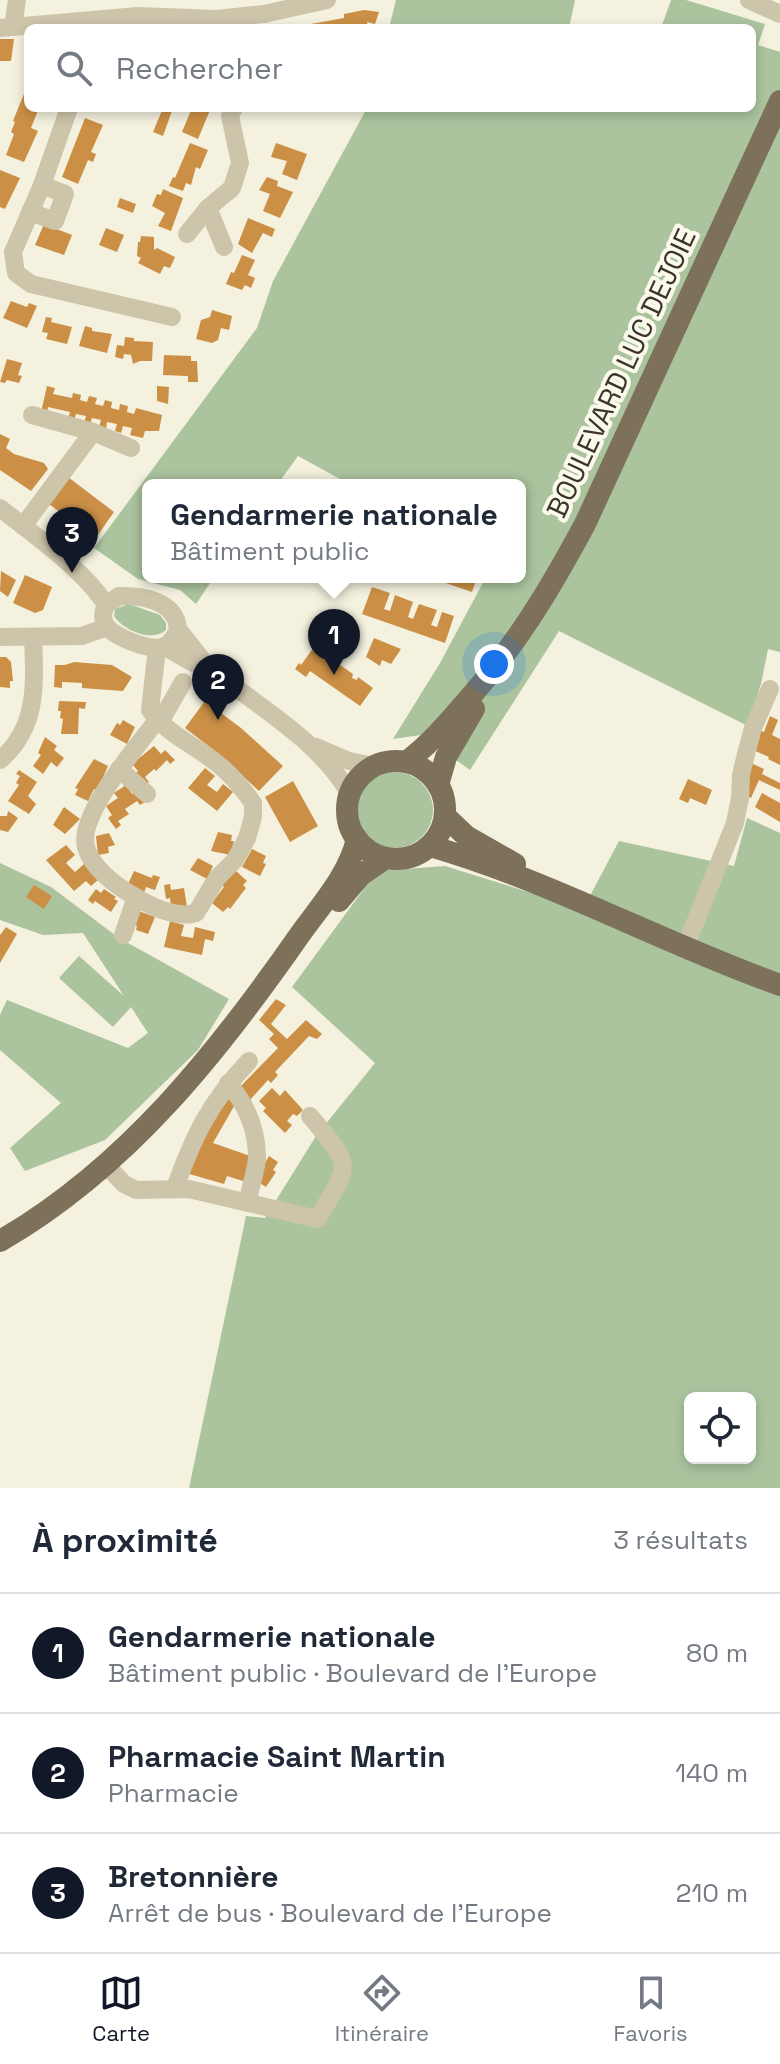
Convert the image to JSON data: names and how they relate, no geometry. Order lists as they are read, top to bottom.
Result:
{
  "streets": {
    "main road": ["BOULEVARD LUC DEJOIE"]
  },
  "page": {
    "search": "Rechercher",
    "popup": ["Gendarmerie nationale", "Bâtiment public"],
    "pins": ["3", "1", "2"],
    "heading": ["À proximité", "3 résultats"],
    "list": [
      {
        "mark": "1",
        "name": "Gendarmerie nationale",
        "note": "Bâtiment public · Boulevard de l'Europe",
        "value": "80 m"
      },
      {
        "mark": "2",
        "name": "Pharmacie Saint Martin",
        "note": "Pharmacie",
        "value": "140 m"
      },
      {
        "mark": "3",
        "name": "Bretonnière",
        "note": "Arrêt de bus · Boulevard de l'Europe",
        "value": "210 m"
      }
    ],
    "nav": ["Carte", "Itinéraire", "Favoris"]
  }
}
